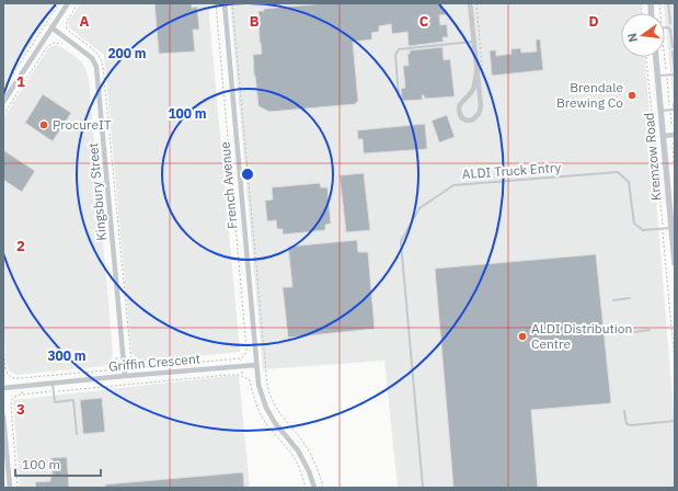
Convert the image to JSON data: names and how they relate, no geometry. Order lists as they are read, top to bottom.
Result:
{
  "streets": {
    "street": [
      "Kremzow Road",
      "French Avenue",
      "Kingsbury Street",
      "Griffin Crescent"
    ],
    "lane": ["ALDI Truck Entry"]
  },
  "crossings": [
    ["Kremzow Road", "ALDI Truck Entry"],
    ["French Avenue", "Griffin Crescent"],
    ["Kingsbury Street", "Griffin Crescent"]
  ],
  "places": ["Brendale Brewing Co", "ProcureIT", "ALDI Distribution Centre"],
  "scale_bar": "100 m",
  "north": "left",
  "grid": {
    "columns": [
      "A",
      "B",
      "C",
      "D"
    ],
    "rows": ["1", "2", "3"]
  },
  "rings": ["200 m", "100 m", "300 m"]
}
